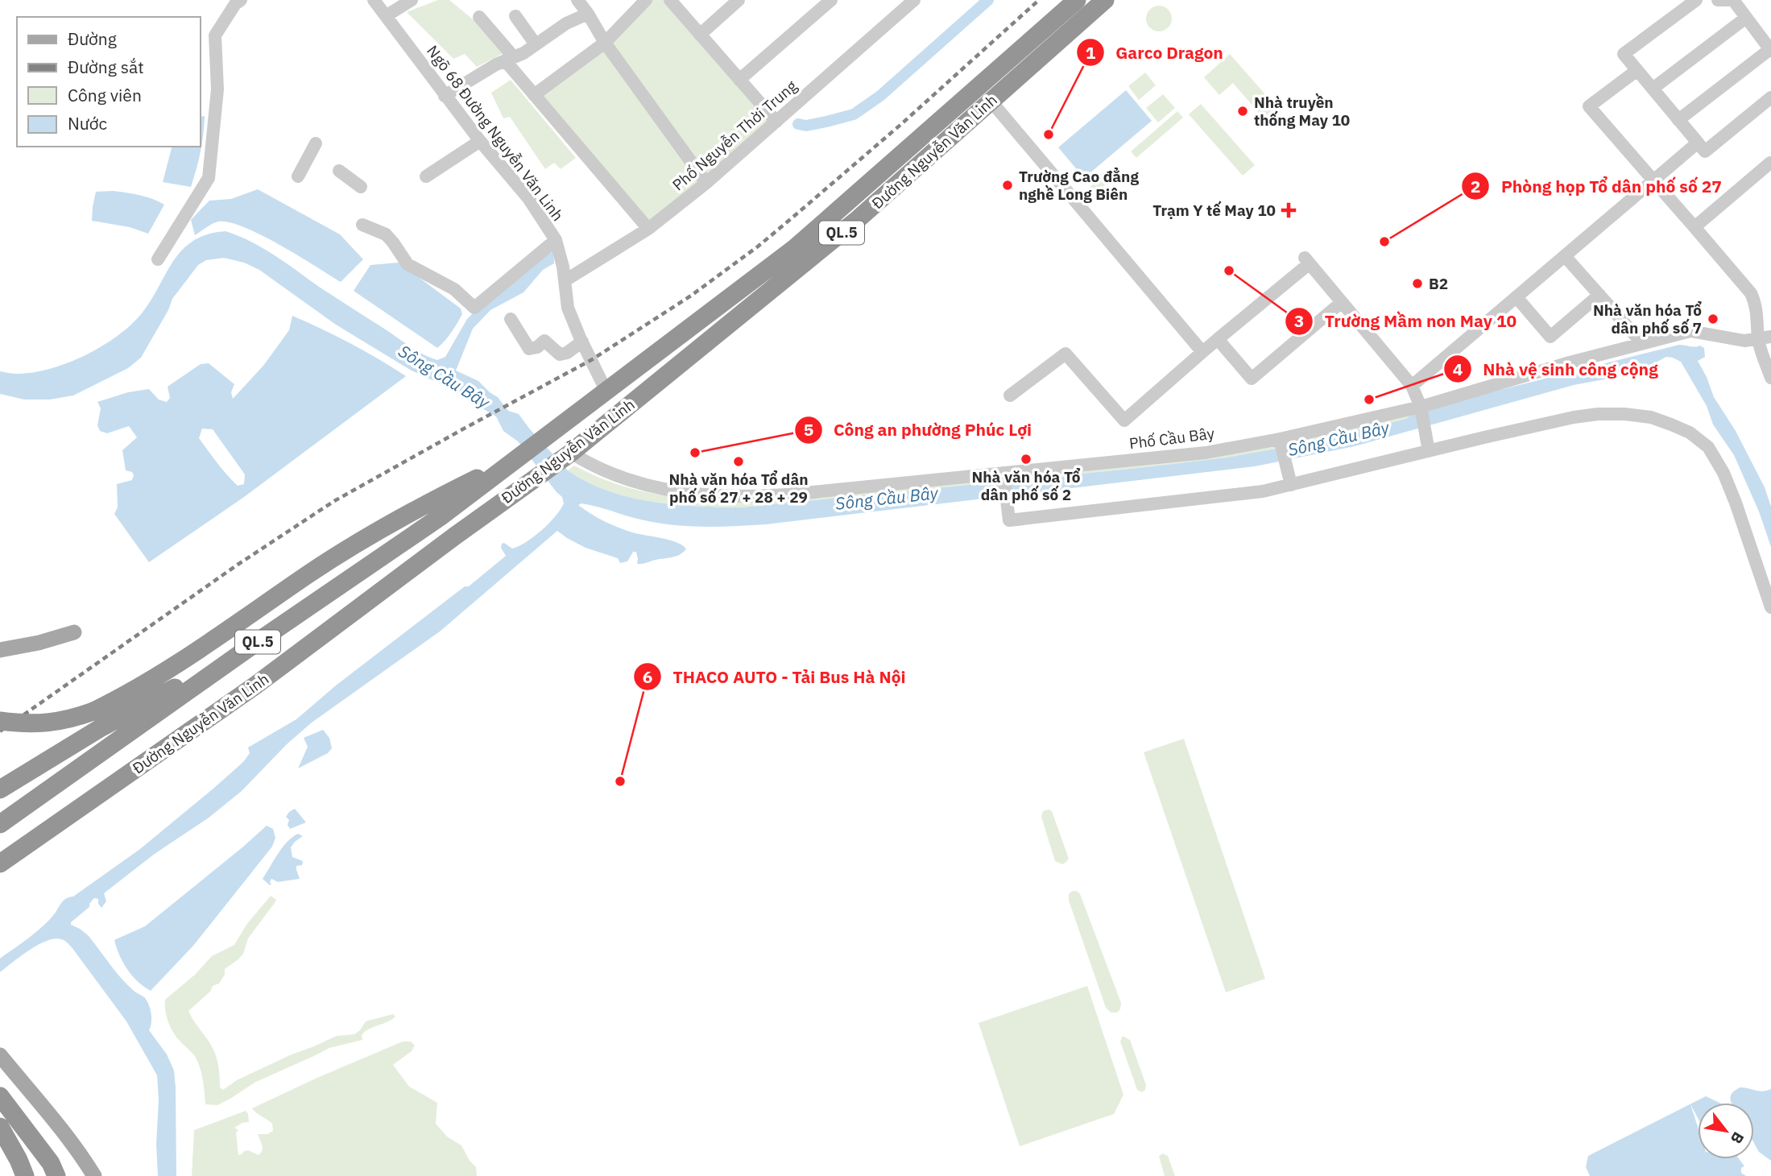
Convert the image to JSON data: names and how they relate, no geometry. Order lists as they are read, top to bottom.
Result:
{
  "streets": {
    "highway": ["Đường Nguyễn Văn Linh", "QL.5"],
    "street": ["Ngõ 68 Đường Nguyễn Văn Linh", "Phố Nguyễn Thời Trung", "Phố Cầu Bây"]
  },
  "crossings": [
    ["Ngõ 68 Đường Nguyễn Văn Linh", "Phố Nguyễn Thời Trung"],
    ["Ngõ 68 Đường Nguyễn Văn Linh", "Đường Nguyễn Văn Linh"],
    ["Đường Nguyễn Văn Linh", "Phố Cầu Bây"]
  ],
  "water": ["Sông Cầu Bây"],
  "places": {
    "other": [
      "Nhà truyền thống May 10",
      "Garco Dragon",
      "Trường Cao đẳng nghề Long Biên",
      "Phòng họp Tổ dân phố số 27",
      "Trường Mầm non May 10",
      "B2",
      "Nhà văn hóa Tổ dân phố số 7",
      "Nhà vệ sinh công cộng",
      "Công an phường Phúc Lợi",
      "Nhà văn hóa Tổ dân phố số 2",
      "Nhà văn hóa Tổ dân phố số 27 + 28 + 29",
      "THACO AUTO - Tải Bus Hà Nội"
    ],
    "health": ["Trạm Y tế May 10"]
  },
  "legend": [
    "Đường",
    "Đường sắt",
    "Công viên",
    "Nước"
  ],
  "north": "bottom right"
}
